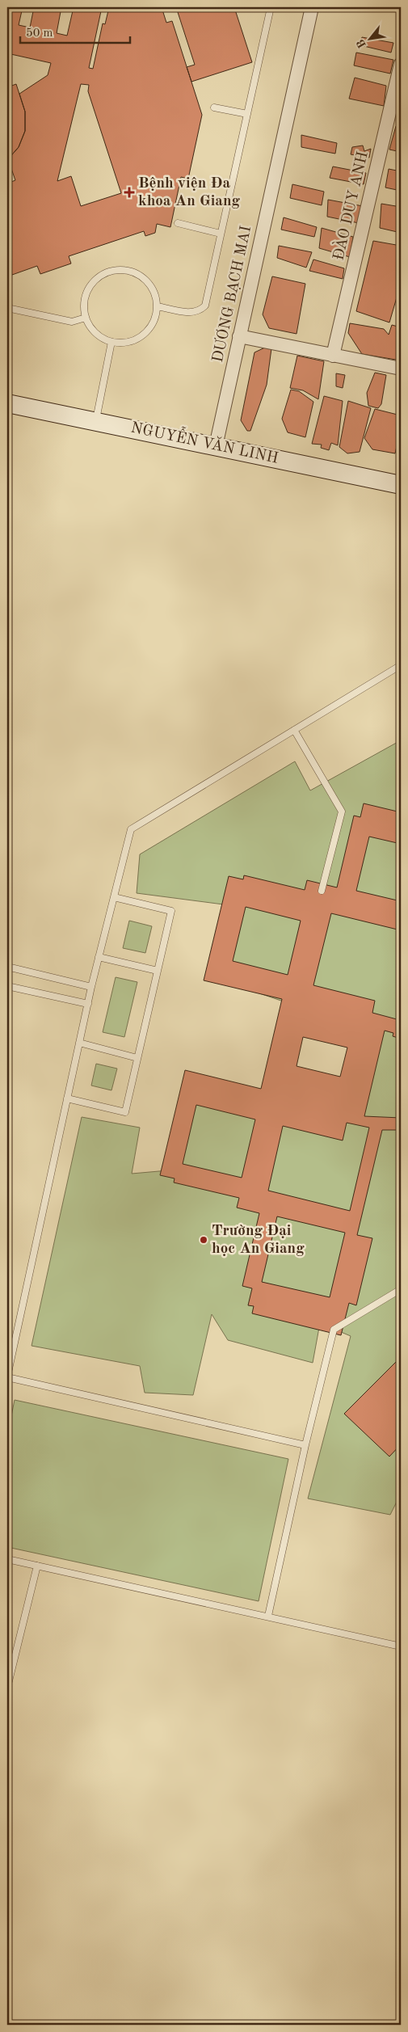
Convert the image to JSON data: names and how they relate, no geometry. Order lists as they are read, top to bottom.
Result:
{
  "streets": {
    "street": ["ĐÀO DUY ANH", "DƯƠNG BẠCH MAI", "NGUYỄN VĂN LINH"]
  },
  "crossings": [
    ["DƯƠNG BẠCH MAI", "NGUYỄN VĂN LINH"]
  ],
  "places": {
    "health": ["Bệnh viện Đa khoa An Giang"],
    "other": ["Trường Đại học An Giang"]
  },
  "scale_bar": "50 m",
  "north": "bottom left"
}
